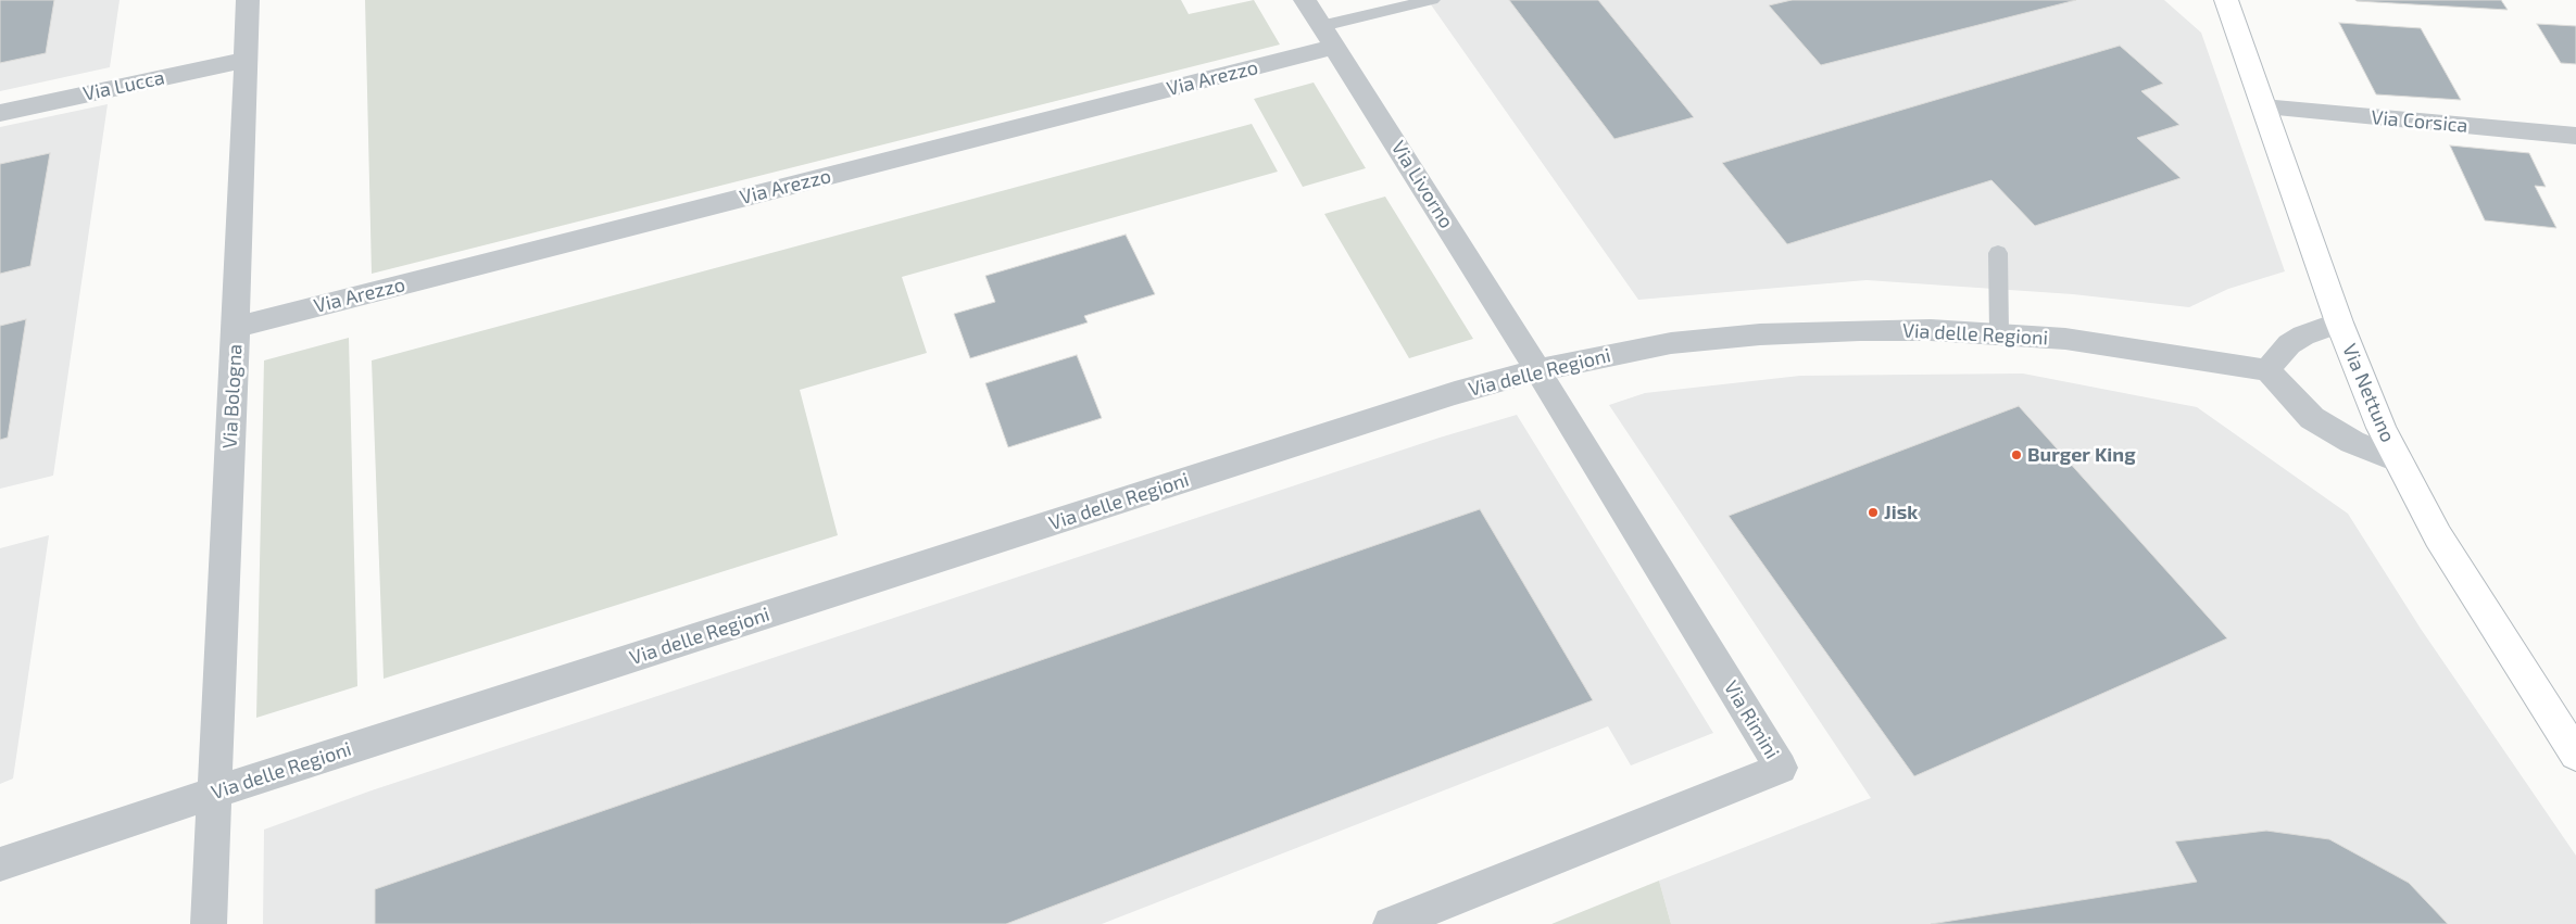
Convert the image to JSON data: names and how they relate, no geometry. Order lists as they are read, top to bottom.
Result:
{
  "streets": {
    "main road": ["Via Nettuno"],
    "street": [
      "Via Arezzo",
      "Via Lucca",
      "Via Corsica",
      "Via Livorno",
      "Via delle Regioni",
      "Via Bologna",
      "Via Rimini"
    ]
  },
  "crossings": [
    ["Via Arezzo", "Via Livorno"],
    ["Via Arezzo", "Via Bologna"],
    ["Via Lucca", "Via Bologna"],
    ["Via Corsica", "Via Nettuno"],
    ["Via Livorno", "Via delle Regioni"],
    ["Via Livorno", "Via Rimini"],
    ["Via delle Regioni", "Via Bologna"],
    ["Via delle Regioni", "Via Rimini"]
  ],
  "places": ["Burger King", "Jisk"]
}
